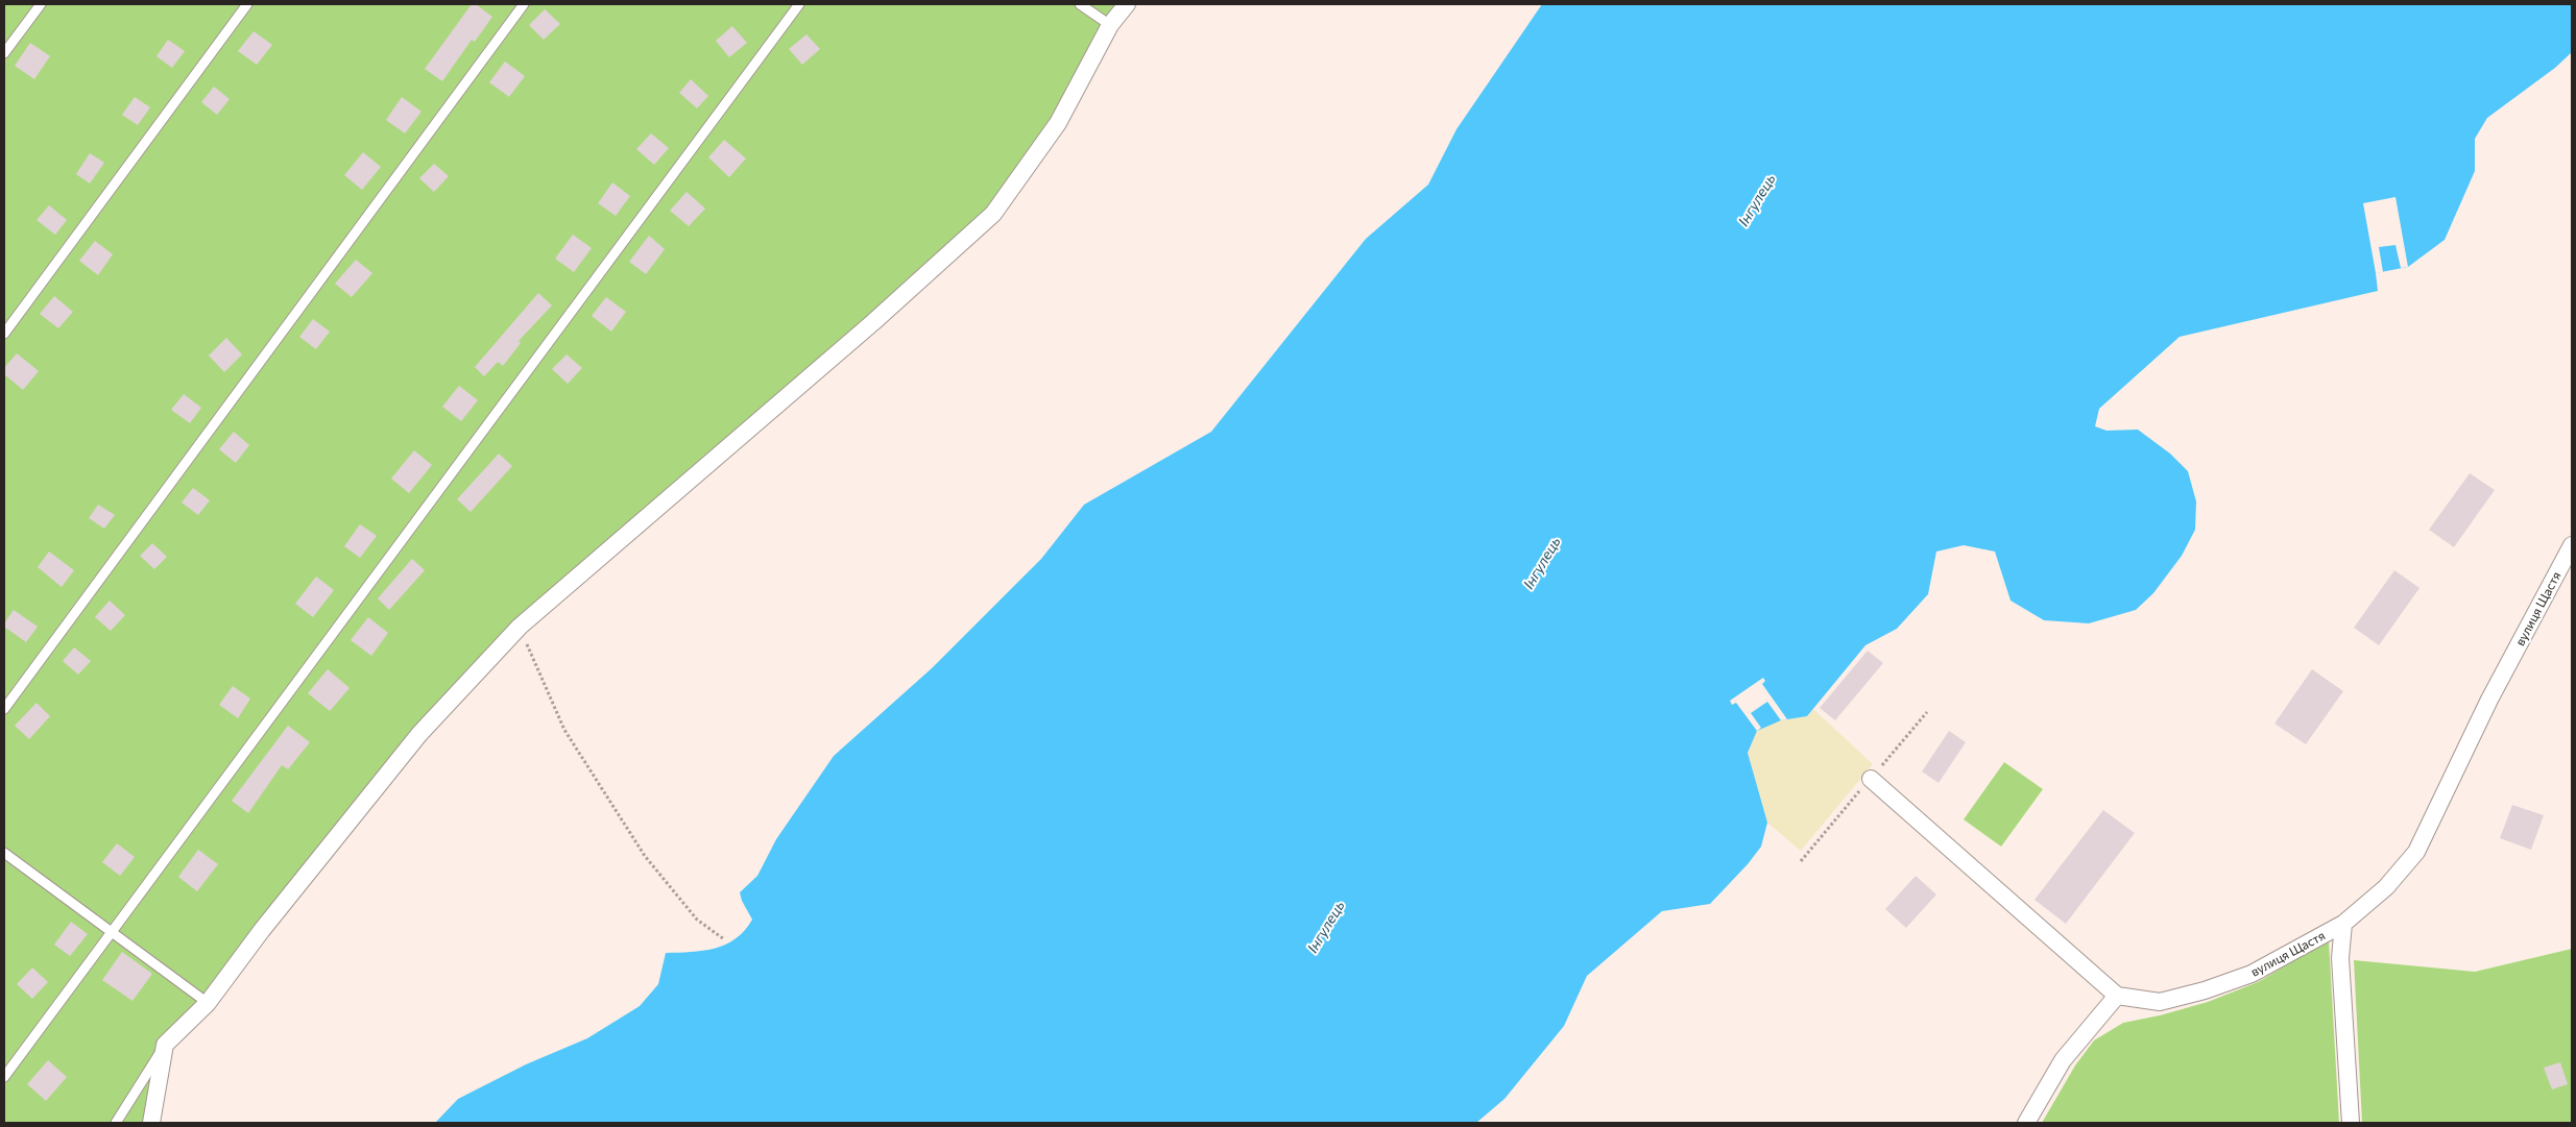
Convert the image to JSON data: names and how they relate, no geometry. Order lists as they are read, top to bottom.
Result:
{
  "streets": {
    "street": ["вулиця Щастя"]
  },
  "water": ["Інгулець"]
}
